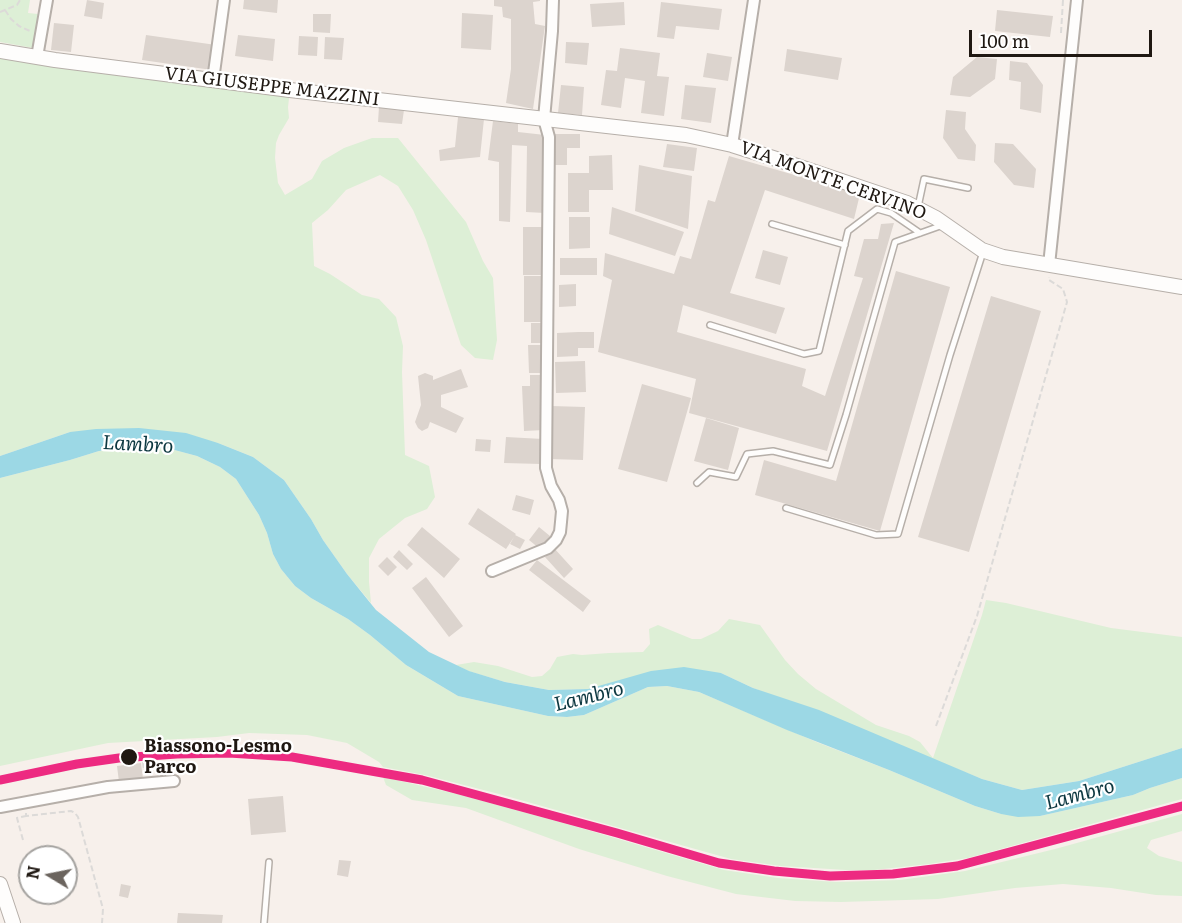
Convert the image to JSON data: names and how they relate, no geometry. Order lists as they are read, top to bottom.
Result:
{
  "streets": {
    "street": ["VIA GIUSEPPE MAZZINI", "VIA MONTE CERVINO"]
  },
  "crossings": [
    ["VIA GIUSEPPE MAZZINI", "VIA MONTE CERVINO"]
  ],
  "water": ["Lambro"],
  "places": ["Biassono-Lesmo Parco"],
  "scale_bar": "100 m",
  "north": "left"
}
